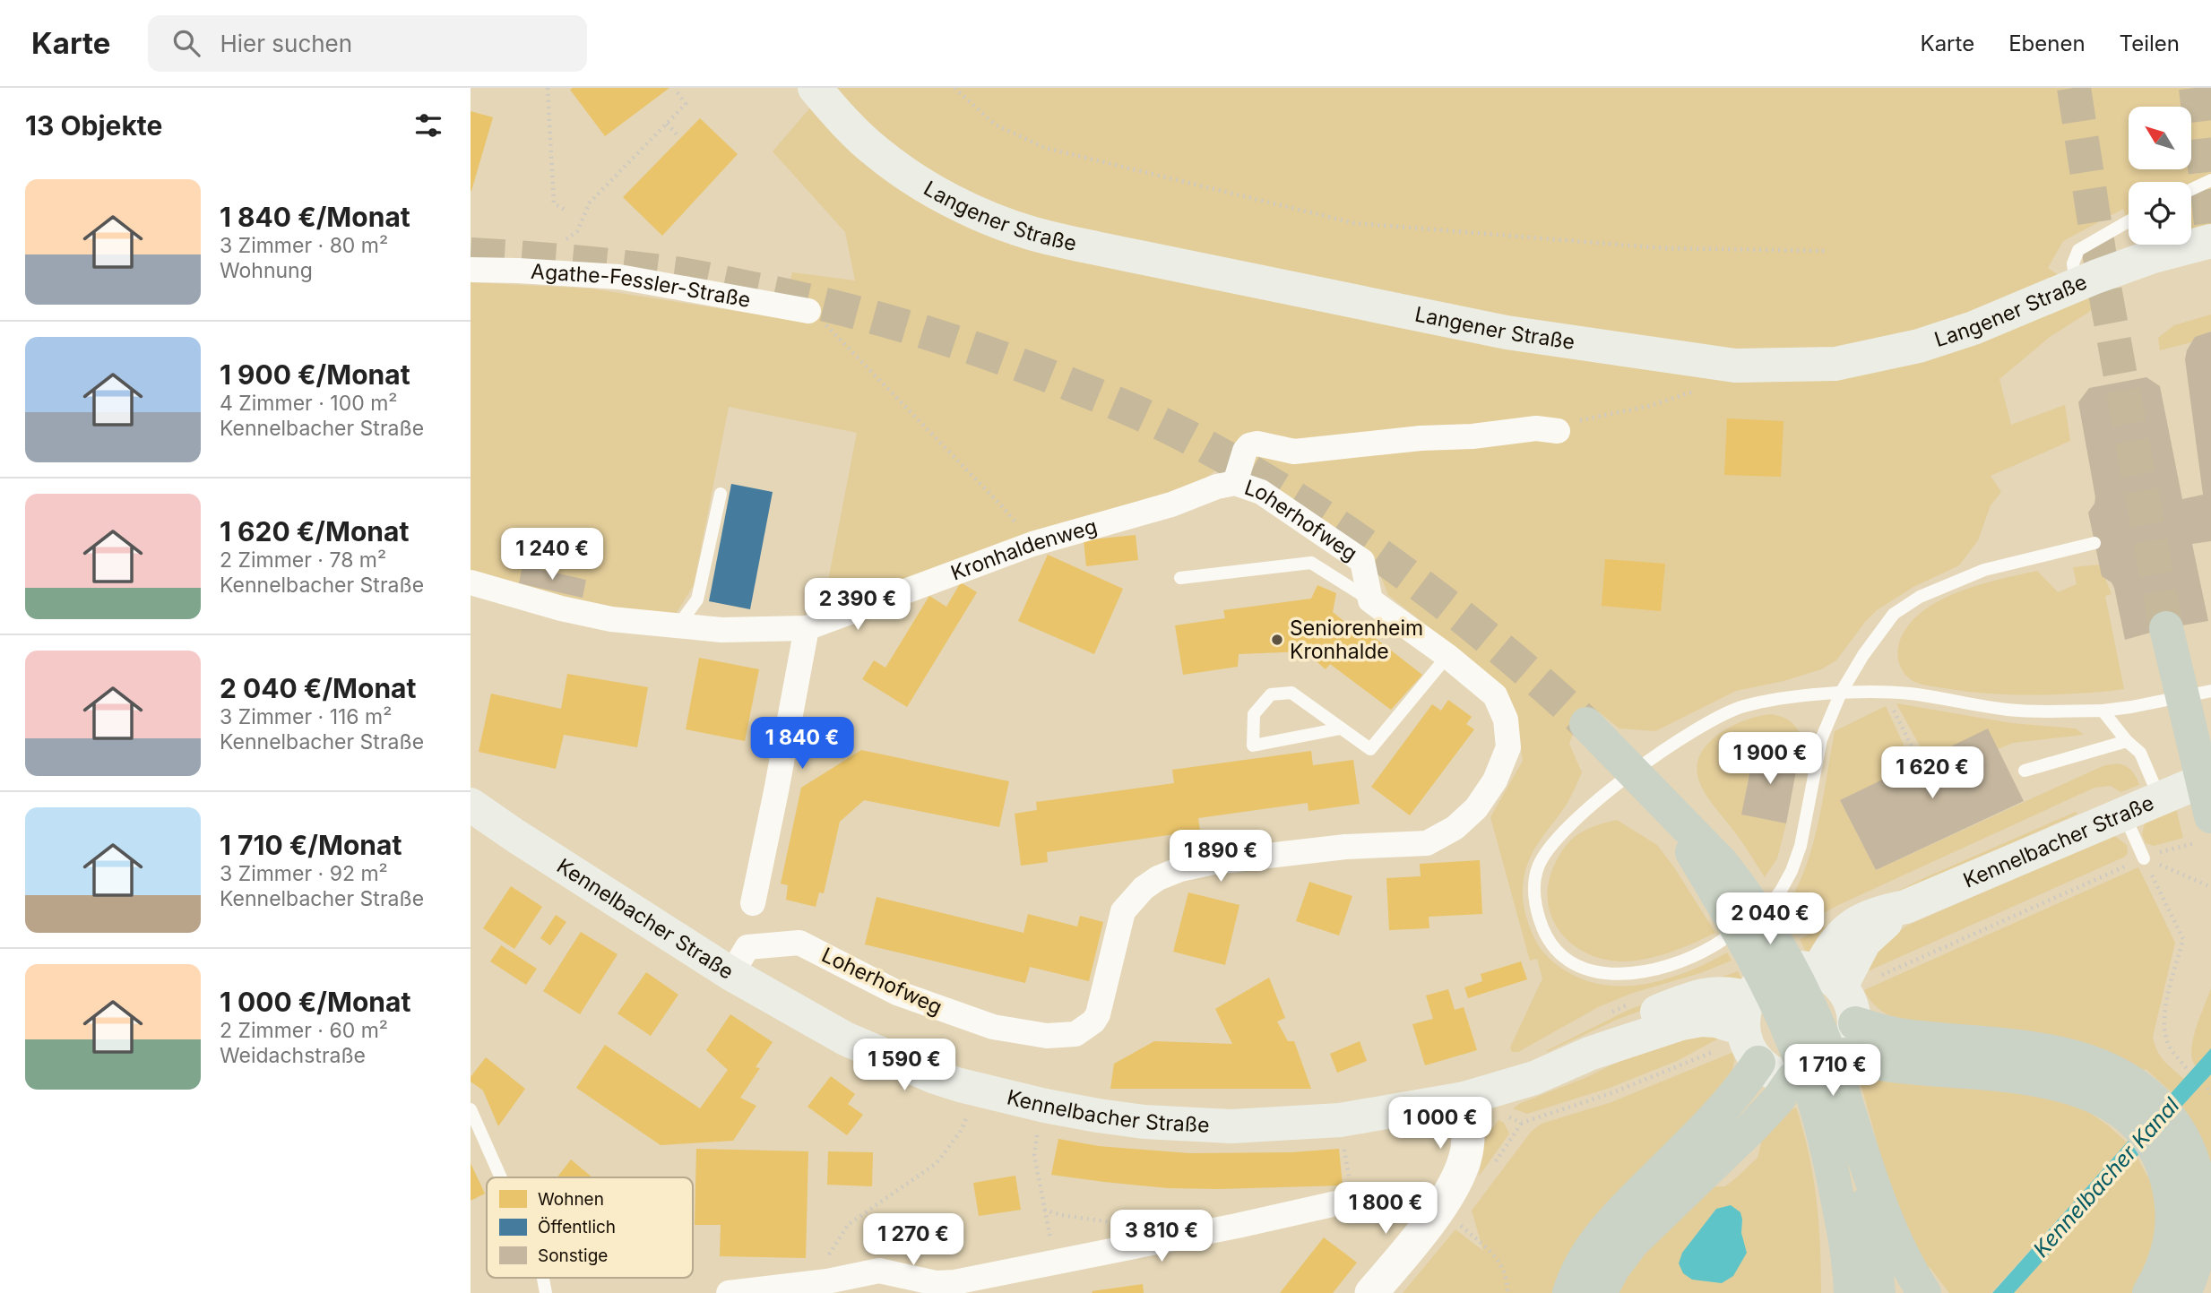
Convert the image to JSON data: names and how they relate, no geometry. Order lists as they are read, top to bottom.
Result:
{
  "streets": {
    "main road": ["Langener Straße", "Kennelbacher Straße"],
    "street": ["Agathe-Fessler-Straße", "Loherhofweg", "Kronhaldenweg"]
  },
  "crossings": [
    ["Loherhofweg", "Kronhaldenweg"],
    ["Loherhofweg", "Kennelbacher Straße"]
  ],
  "water": ["Kennelbacher Kanal"],
  "places": ["Seniorenheim Kronhalde"],
  "legend": ["Wohnen", "Öffentlich", "Sonstige"],
  "north": "top left",
  "page": {
    "header": "Karte",
    "search": "Hier suchen",
    "nav": ["Karte", "Ebenen", "Teilen"],
    "heading": "13 Objekte",
    "list": [
      {
        "name": "1 840 €/Monat",
        "note": "3 Zimmer · 80 m² · Wohnung"
      },
      {
        "name": "1 900 €/Monat",
        "note": "4 Zimmer · 100 m² · Kennelbacher Straße"
      },
      {
        "name": "1 620 €/Monat",
        "note": "2 Zimmer · 78 m² · Kennelbacher Straße"
      },
      {
        "name": "2 040 €/Monat",
        "note": "3 Zimmer · 116 m² · Kennelbacher Straße"
      },
      {
        "name": "1 710 €/Monat",
        "note": "3 Zimmer · 92 m² · Kennelbacher Straße"
      },
      {
        "name": "1 000 €/Monat",
        "note": "2 Zimmer · 60 m² · Weidachstraße"
      }
    ],
    "price": [
      "1 240 €",
      "2 390 €",
      "1 840 €",
      "1 900 €",
      "1 620 €",
      "1 890 €",
      "2 040 €",
      "1 590 €",
      "1 710 €",
      "1 000 €",
      "1 800 €",
      "3 810 €",
      "1 270 €"
    ]
  }
}
